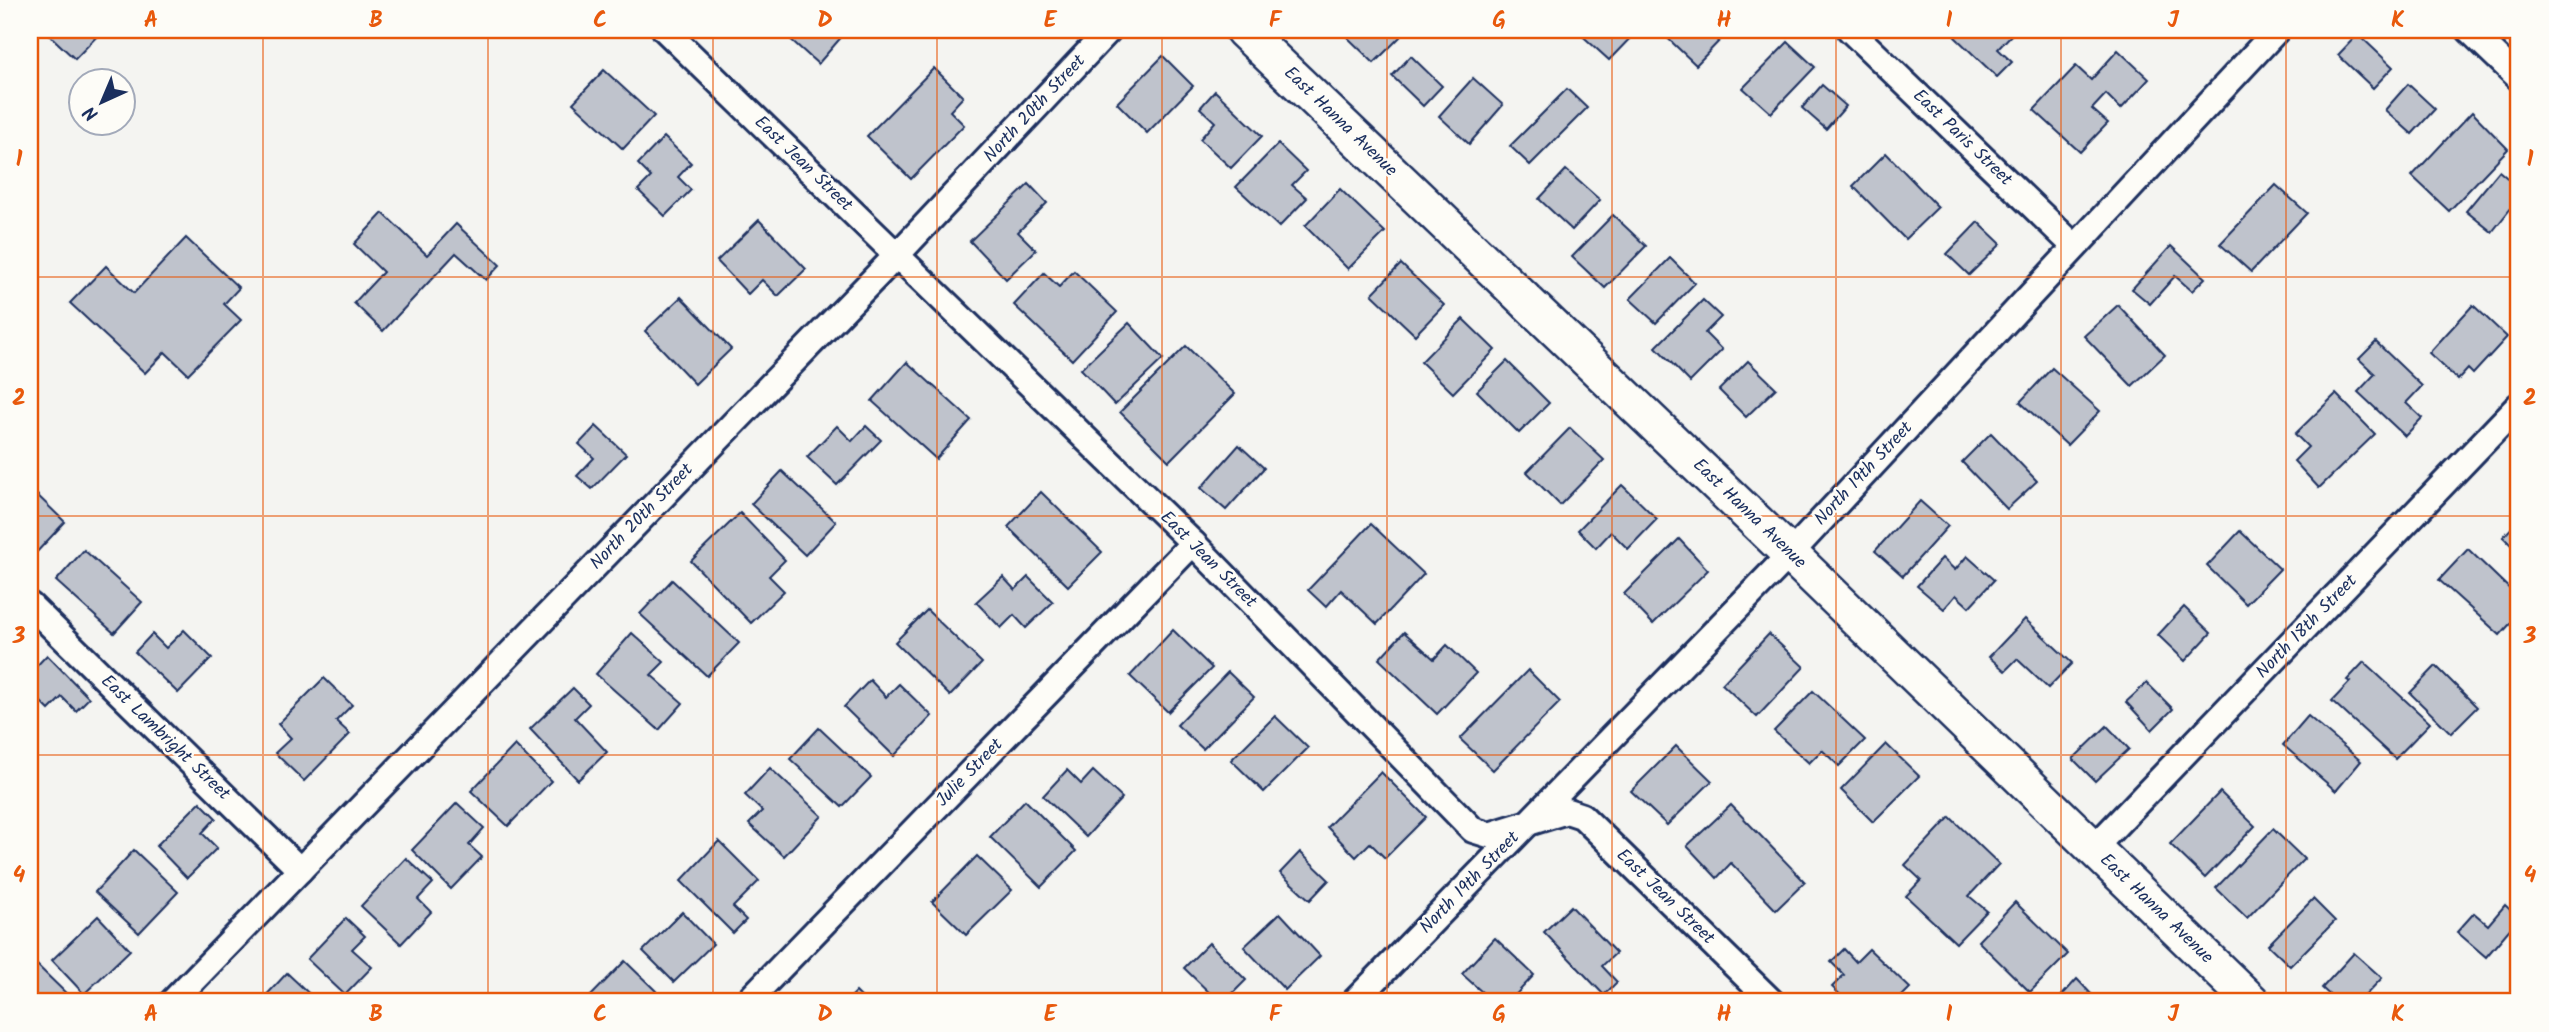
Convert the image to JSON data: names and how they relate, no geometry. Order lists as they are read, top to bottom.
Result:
{
  "streets": {
    "street": [
      "North 20th Street",
      "East Hanna Avenue",
      "East Paris Street",
      "East Jean Street",
      "North 19th Street",
      "North 18th Street",
      "East Lambright Street",
      "Julie Street"
    ]
  },
  "crossings": [
    ["North 20th Street", "East Jean Street"],
    ["North 20th Street", "East Lambright Street"],
    ["East Hanna Avenue", "North 19th Street"],
    ["East Hanna Avenue", "North 18th Street"],
    ["East Paris Street", "North 19th Street"],
    ["East Jean Street", "North 19th Street"],
    ["East Jean Street", "Julie Street"]
  ],
  "north": "bottom left",
  "grid": {
    "columns": [
      "A",
      "B",
      "C",
      "D",
      "E",
      "F",
      "G",
      "H",
      "I",
      "J",
      "K"
    ],
    "rows": [
      "1",
      "2",
      "3",
      "4"
    ]
  }
}
